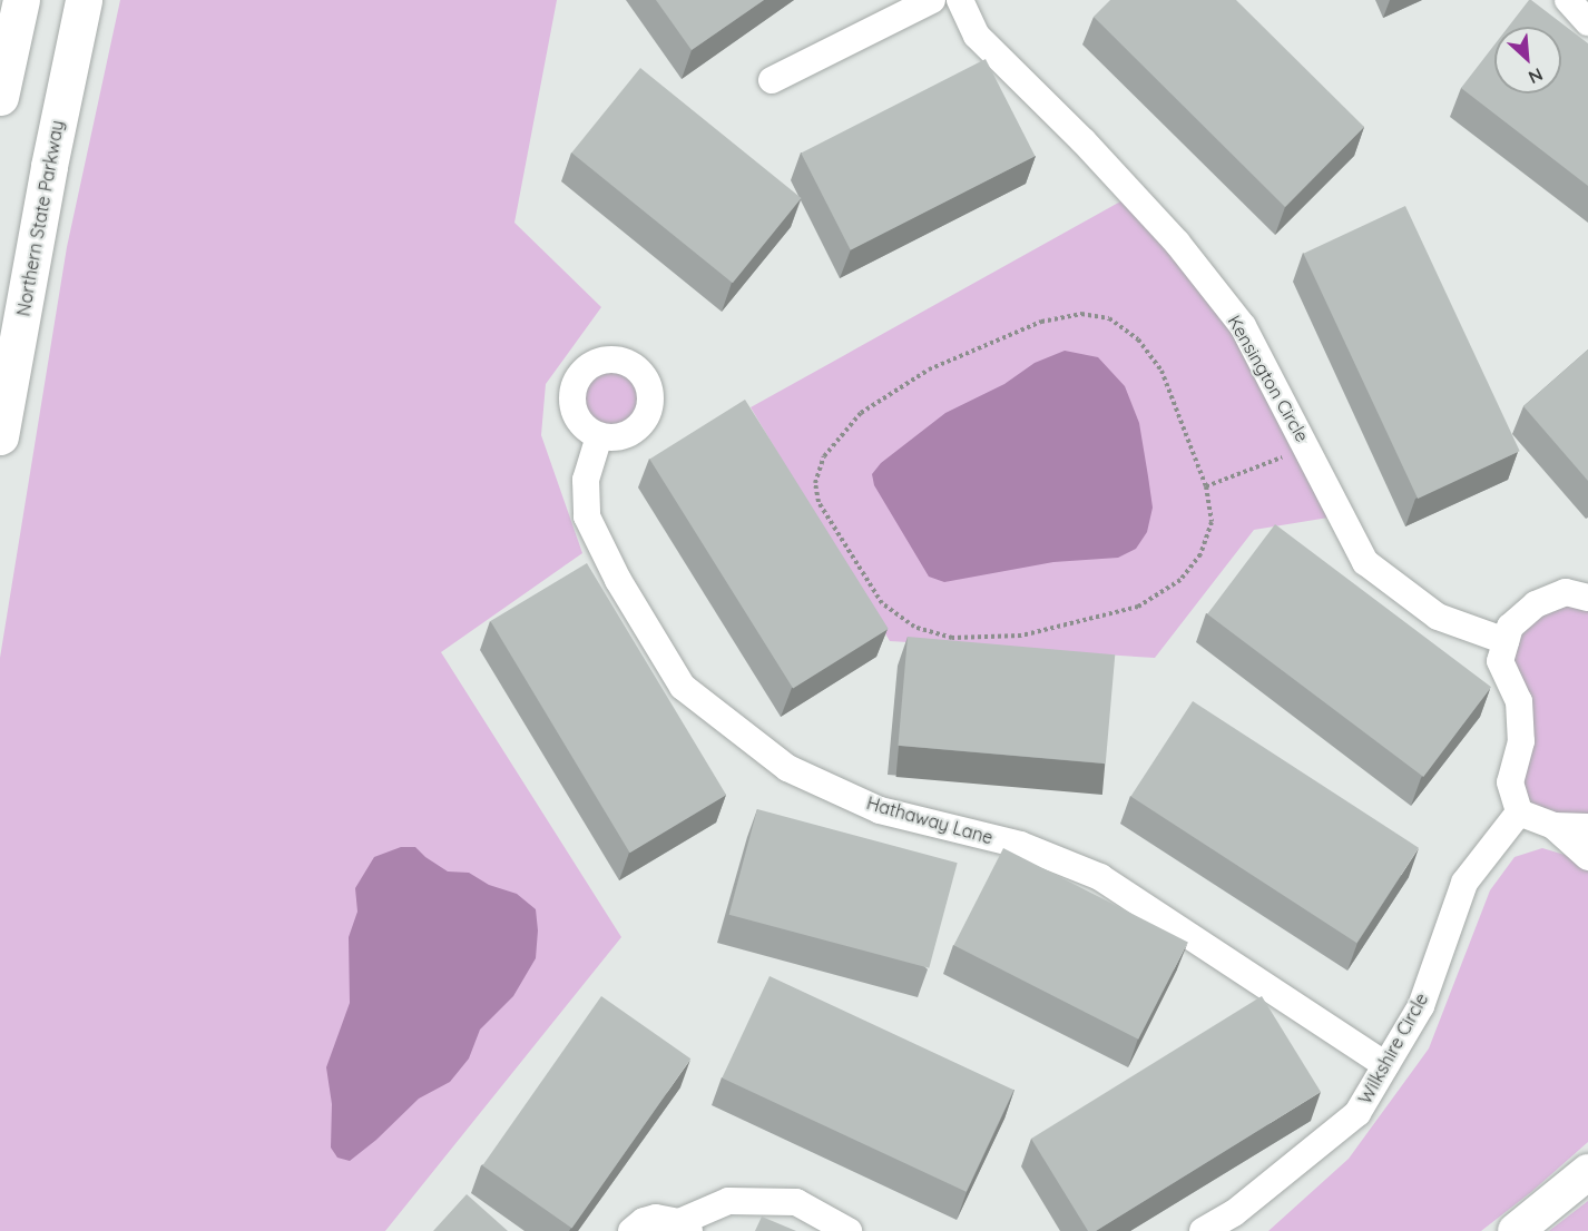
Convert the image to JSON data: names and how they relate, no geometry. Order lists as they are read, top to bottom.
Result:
{
  "streets": {
    "highway": ["Northern State Parkway"],
    "street": ["Kensington Circle", "Hathaway Lane", "Wilkshire Circle"]
  },
  "crossings": [
    ["Hathaway Lane", "Wilkshire Circle"]
  ],
  "north": "bottom right"
}
